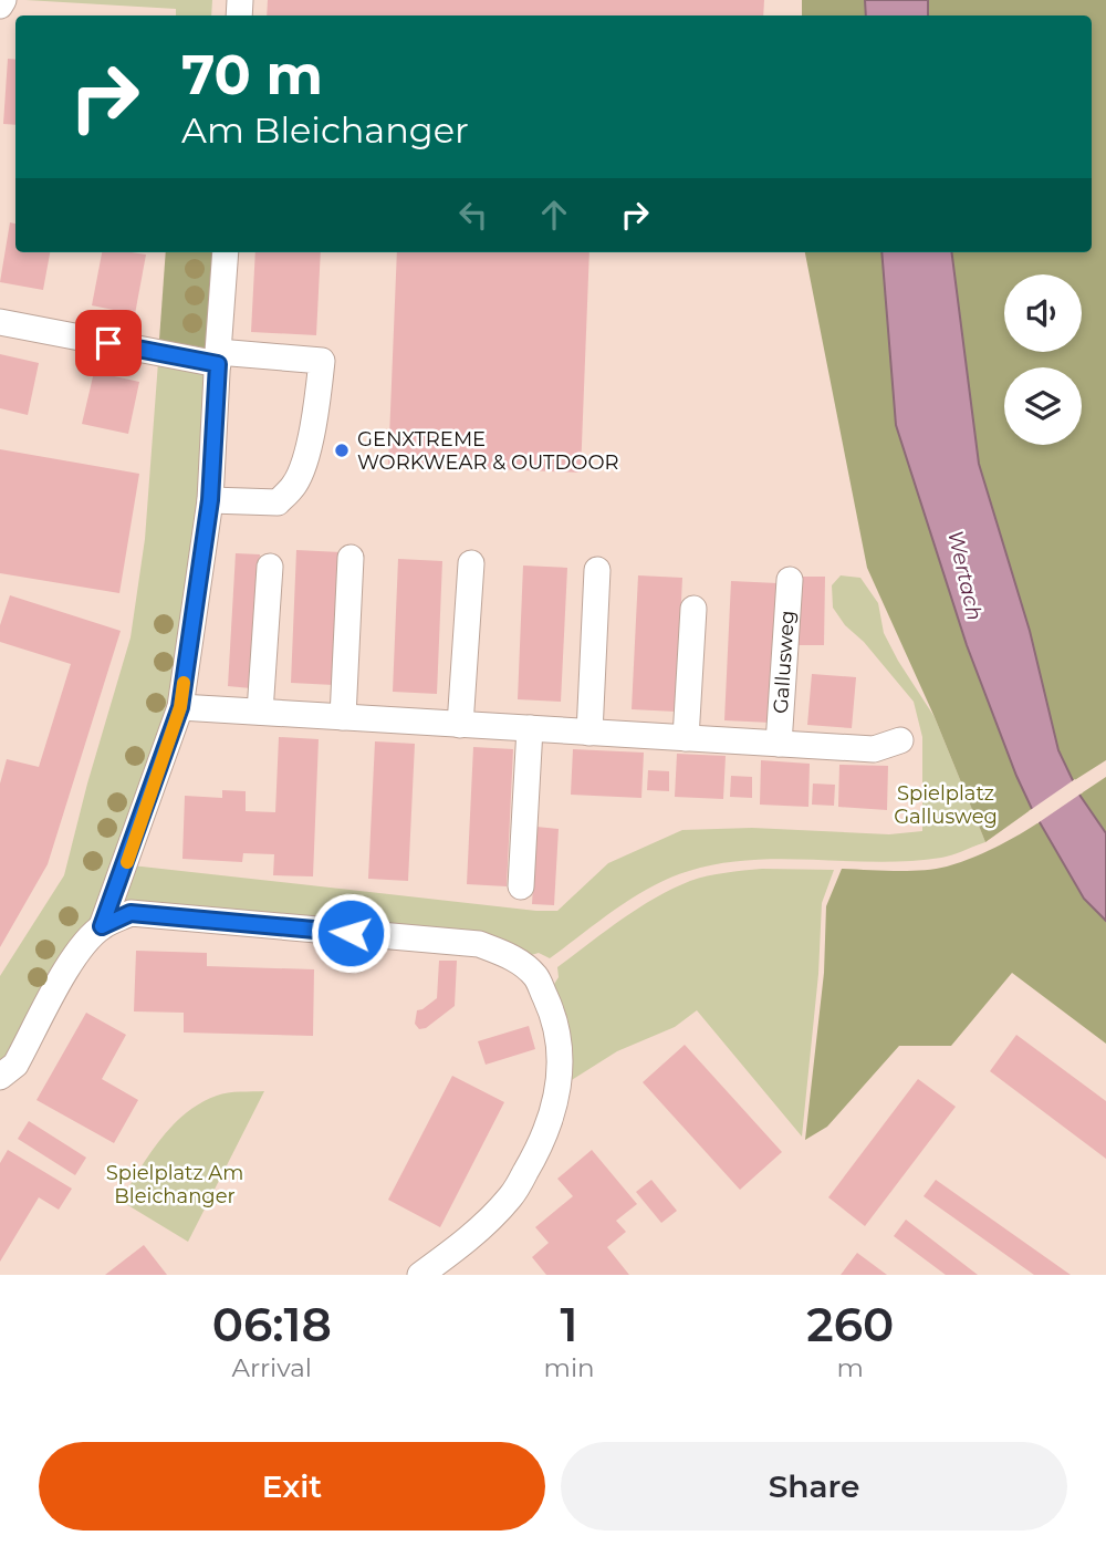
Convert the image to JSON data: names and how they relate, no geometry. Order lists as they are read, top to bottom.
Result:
{
  "streets": {
    "street": ["Gallusweg"]
  },
  "water": ["Wertach"],
  "parks": ["Spielplatz Gallusweg", "Spielplatz Am Bleichanger"],
  "places": ["GENXTREME WORKWEAR & OUTDOOR"],
  "page": {
    "turn": ["70 m", "Am Bleichanger"],
    "eta": [
      "06:18",
      "Arrival",
      "1",
      "min",
      "260",
      "m"
    ],
    "buttons": ["Exit", "Share"]
  }
}
